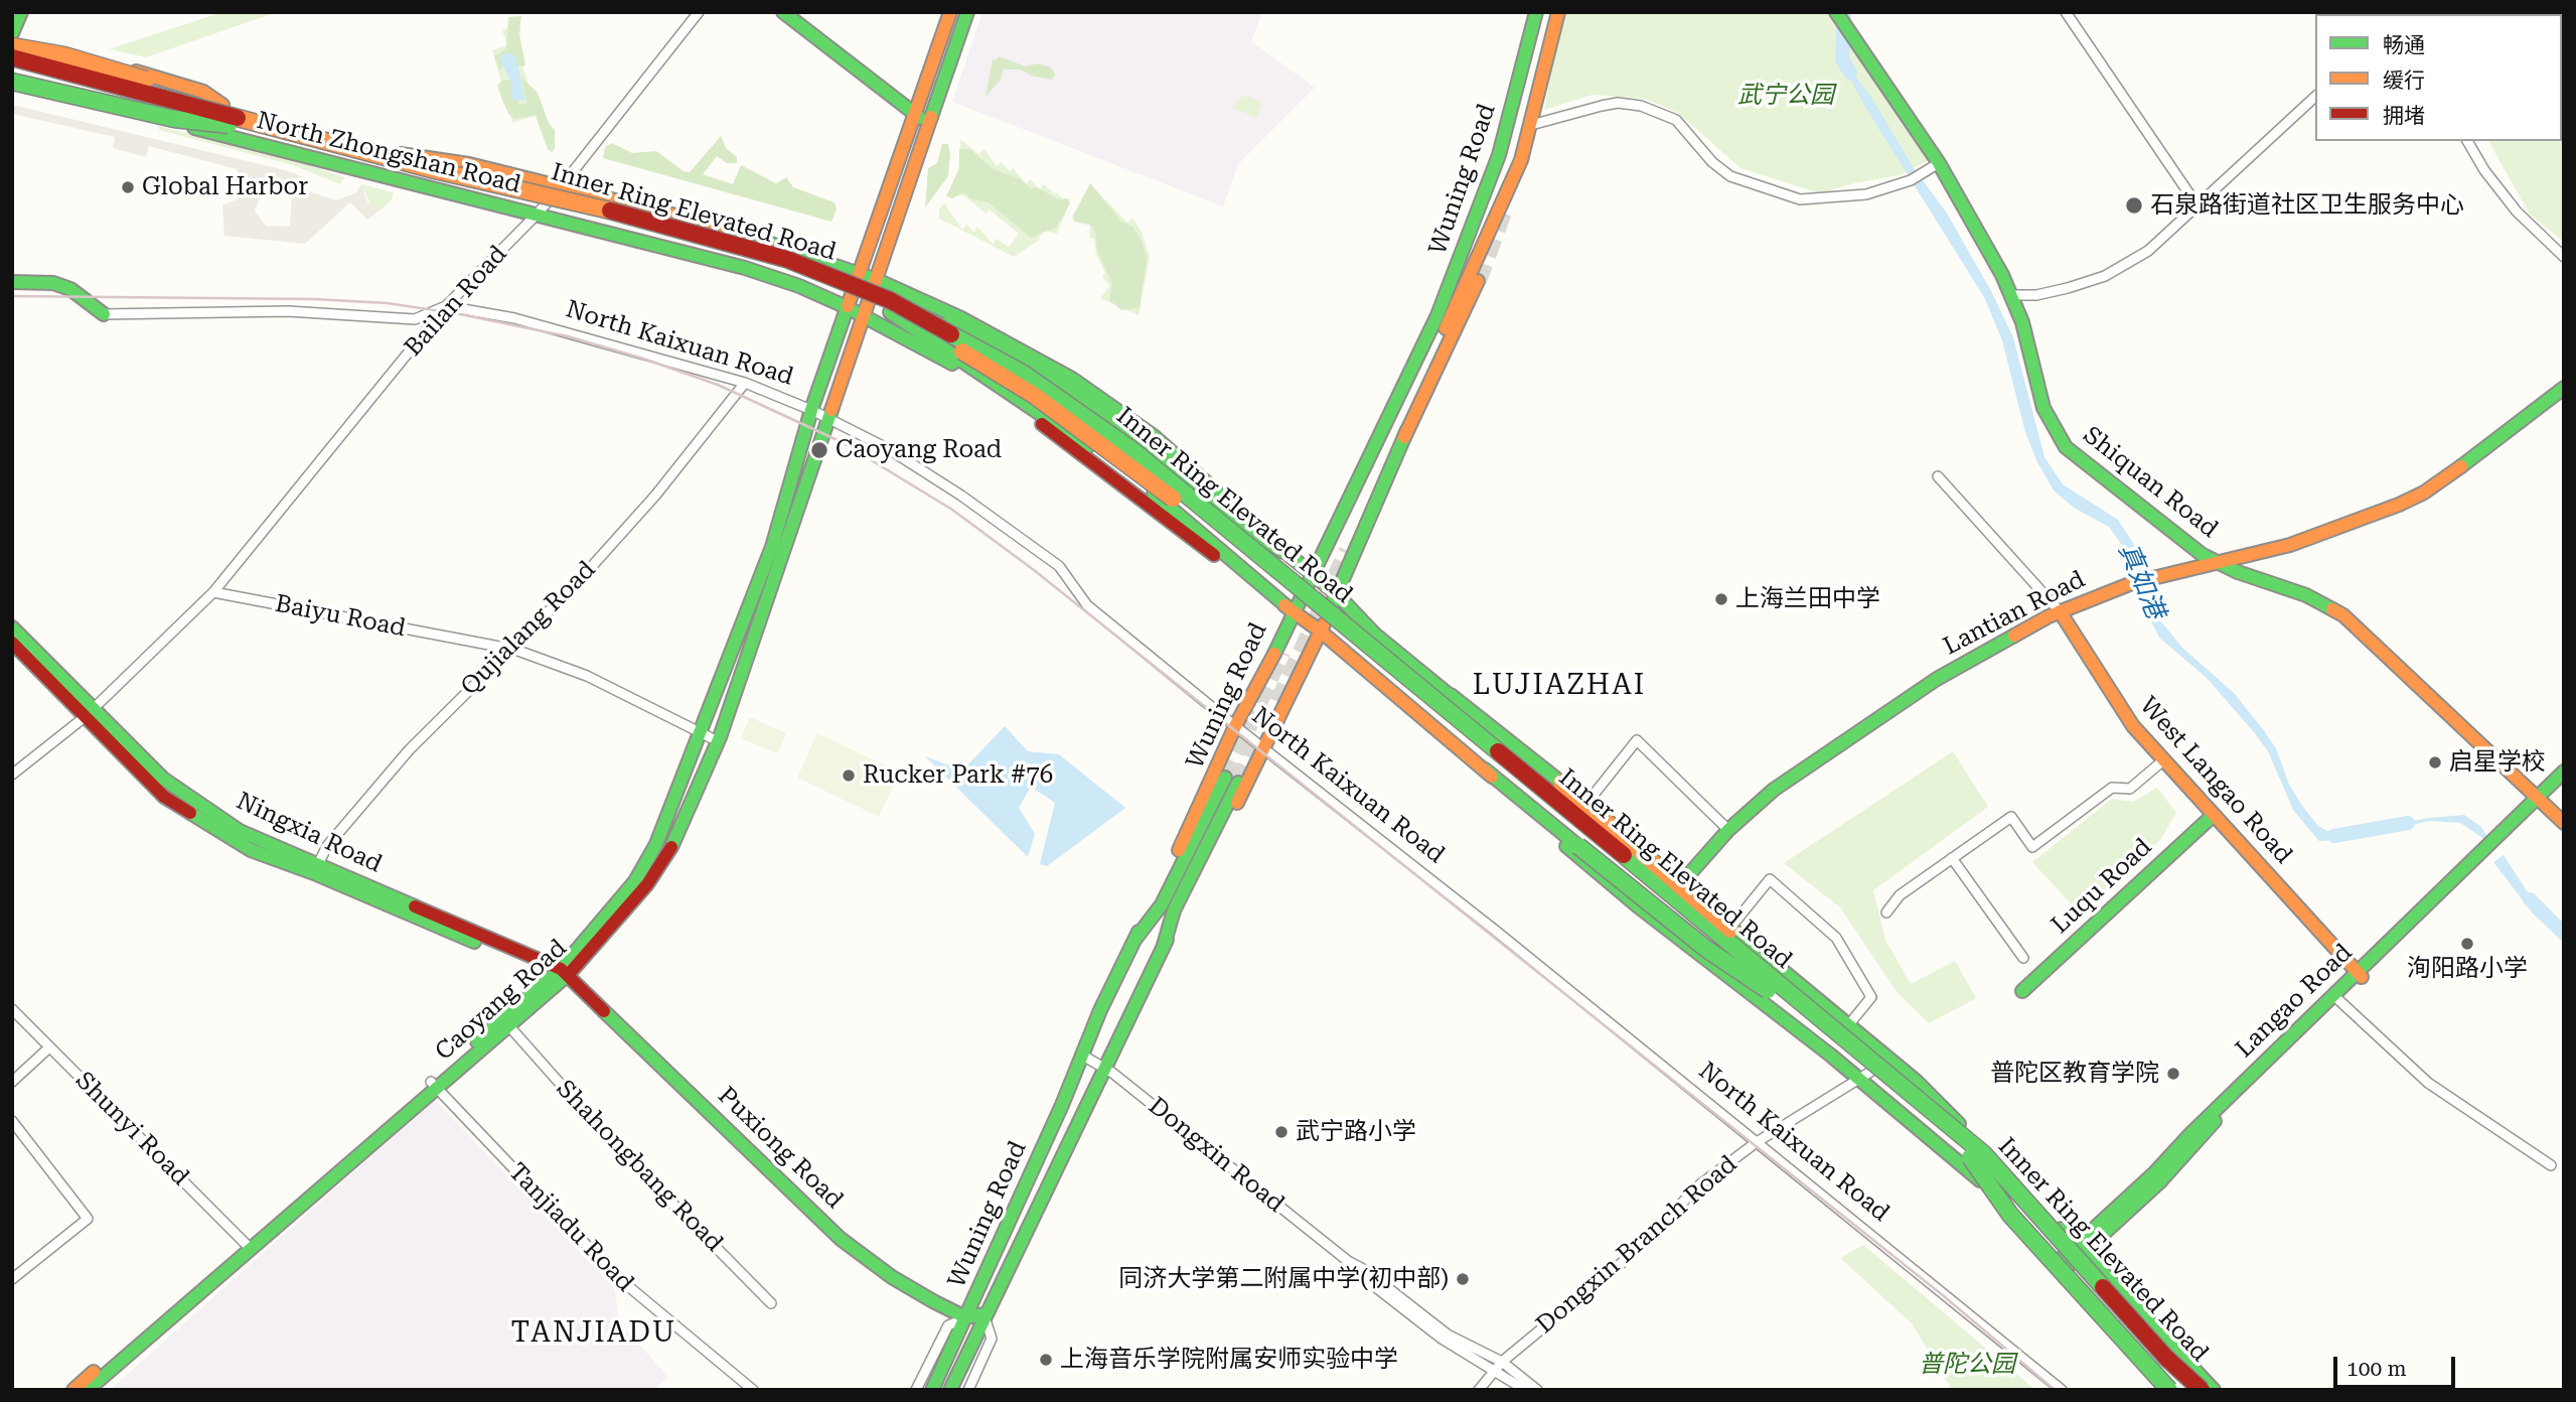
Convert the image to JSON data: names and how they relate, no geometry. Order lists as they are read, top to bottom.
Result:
{
  "streets": {
    "main road": [
      "North Zhongshan Road",
      "Wuning Road",
      "Inner Ring Elevated Road",
      "Shiquan Road",
      "Lantian Road",
      "West Langao Road",
      "Ningxia Road",
      "Luqu Road",
      "Caoyang Road",
      "Langao Road",
      "Puxiong Road"
    ],
    "street": [
      "Bailan Road",
      "North Kaixuan Road",
      "Baiyu Road",
      "Qujialang Road",
      "Shunyi Road",
      "Dongxin Road",
      "Shahongbang Road",
      "Tanjiadu Road",
      "Dongxin Branch Road"
    ]
  },
  "crossings": [
    ["North Zhongshan Road", "Wuning Road"],
    ["North Zhongshan Road", "Bailan Road"],
    ["North Zhongshan Road", "Lantian Road"],
    ["North Zhongshan Road", "Caoyang Road"],
    ["North Zhongshan Road", "Langao Road"],
    ["North Zhongshan Road", "Dongxin Branch Road"],
    ["Wuning Road", "North Kaixuan Road"],
    ["Wuning Road", "Puxiong Road"],
    ["Wuning Road", "Dongxin Road"],
    ["Bailan Road", "North Kaixuan Road"],
    ["Bailan Road", "Baiyu Road"],
    ["North Kaixuan Road", "Qujialang Road"],
    ["North Kaixuan Road", "Caoyang Road"],
    ["North Kaixuan Road", "Dongxin Branch Road"],
    ["Shiquan Road", "Lantian Road"],
    ["Shiquan Road", "Langao Road"],
    ["Lantian Road", "West Langao Road"],
    ["Baiyu Road", "Qujialang Road"],
    ["Baiyu Road", "Caoyang Road"],
    ["Qujialang Road", "Ningxia Road"],
    ["West Langao Road", "Luqu Road"],
    ["West Langao Road", "Langao Road"],
    ["Ningxia Road", "Caoyang Road"],
    ["Ningxia Road", "Puxiong Road"],
    ["Caoyang Road", "Shunyi Road"],
    ["Caoyang Road", "Puxiong Road"],
    ["Caoyang Road", "Shahongbang Road"],
    ["Caoyang Road", "Tanjiadu Road"],
    ["Dongxin Road", "Dongxin Branch Road"]
  ],
  "districts": ["LUJIAZHAI", "TANJIADU"],
  "water": ["真如港"],
  "parks": ["武宁公园", "普陀公园"],
  "places": [
    "Global Harbor",
    "石泉路街道社区卫生服务中心",
    "Caoyang Road",
    "上海兰田中学",
    "启星学校",
    "Rucker Park #76",
    "洵阳路小学",
    "普陀区教育学院",
    "武宁路小学",
    "同济大学第二附属中学(初中部)",
    "上海音乐学院附属安师实验中学"
  ],
  "legend": ["畅通", "缓行", "拥堵"],
  "scale_bar": "100 m"
}
